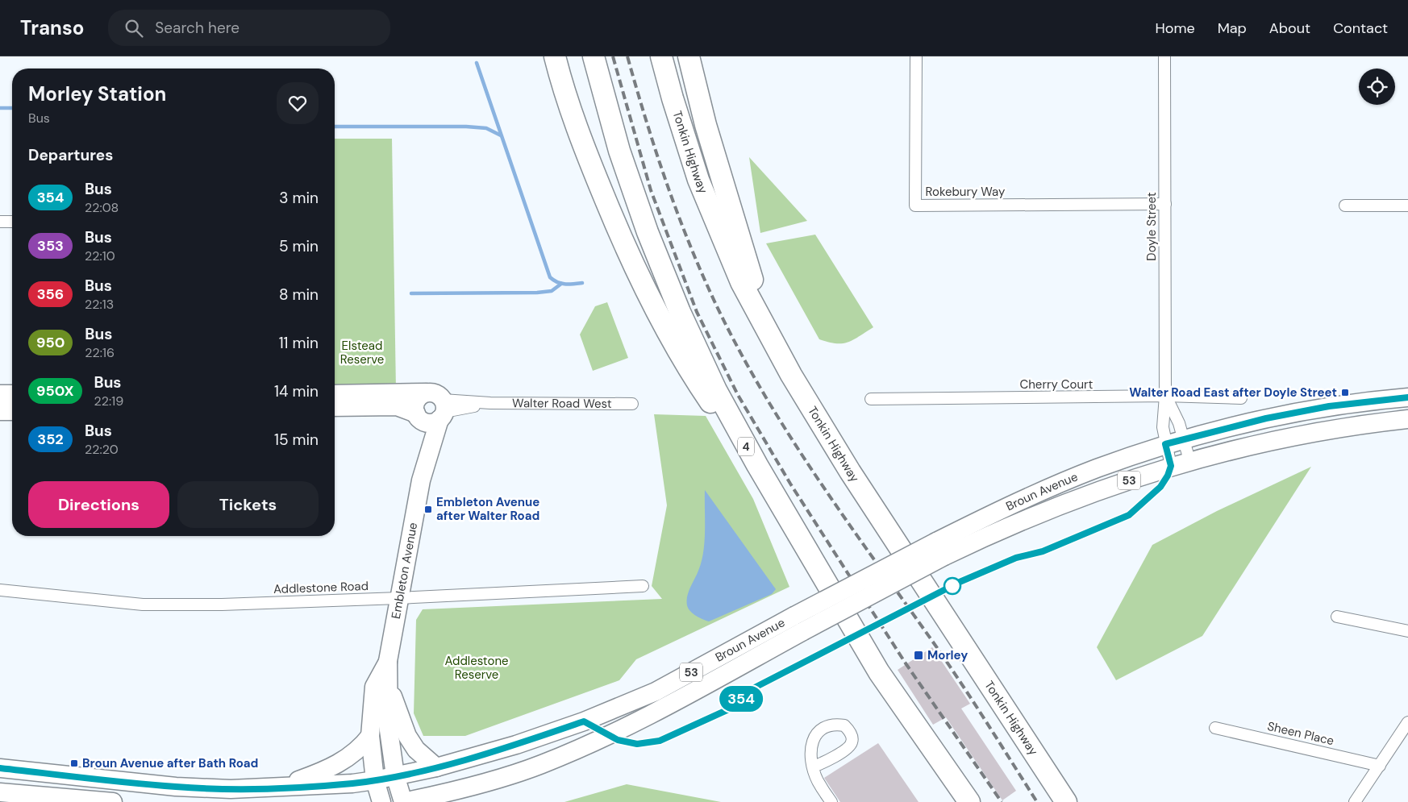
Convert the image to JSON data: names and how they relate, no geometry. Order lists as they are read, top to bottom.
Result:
{
  "streets": {
    "highway": ["Tonkin Highway", "4"],
    "main road": ["53", "Broun Avenue", "Embleton Avenue"],
    "street": [
      "Rokebury Way",
      "Doyle Street",
      "Cherry Court",
      "Walter Road West",
      "Addlestone Road",
      "Sheen Place"
    ]
  },
  "crossings": [
    ["Rokebury Way", "Doyle Street"],
    ["Doyle Street", "Cherry Court"],
    ["Doyle Street", "Broun Avenue"],
    ["Walter Road West", "Embleton Avenue"],
    ["Broun Avenue", "Embleton Avenue"],
    ["Embleton Avenue", "Addlestone Road"]
  ],
  "parks": ["Elstead Reserve", "Addlestone Reserve"],
  "places": {
    "transit": [
      "Walter Road East after Doyle Street",
      "Embleton Avenue after Walter Road",
      "Morley",
      "Broun Avenue after Bath Road"
    ]
  },
  "lines": ["bus line 354"],
  "page": {
    "header": "Transo",
    "search": "Search here",
    "nav": [
      "Home",
      "Map",
      "About",
      "Contact"
    ],
    "on_map": "354",
    "heading": [
      ["Morley Station", "Bus"],
      "Departures"
    ],
    "list": [
      {
        "mark": "354",
        "name": "Bus",
        "note": "22:08",
        "value": "3 min"
      },
      {
        "mark": "353",
        "name": "Bus",
        "note": "22:10",
        "value": "5 min"
      },
      {
        "mark": "356",
        "name": "Bus",
        "note": "22:13",
        "value": "8 min"
      },
      {
        "mark": "950",
        "name": "Bus",
        "note": "22:16",
        "value": "11 min"
      },
      {
        "mark": "950X",
        "name": "Bus",
        "note": "22:19",
        "value": "14 min"
      },
      {
        "mark": "352",
        "name": "Bus",
        "note": "22:20",
        "value": "15 min"
      }
    ],
    "buttons": ["Directions", "Tickets"]
  }
}
